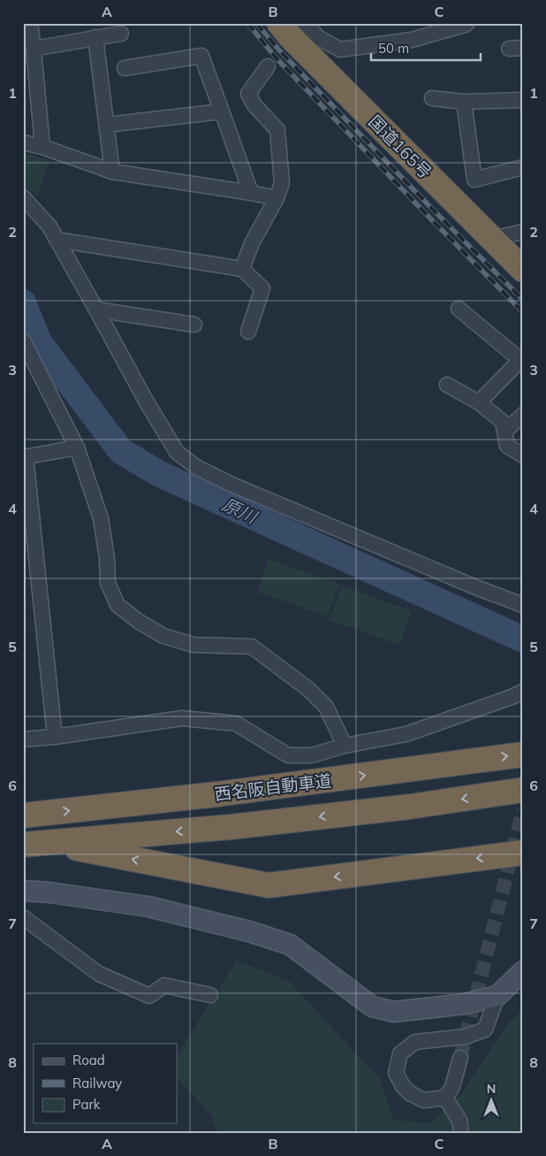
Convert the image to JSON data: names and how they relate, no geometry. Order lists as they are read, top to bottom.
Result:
{
  "streets": {
    "highway": ["国道165号", "西名阪自動車道"]
  },
  "water": ["原川"],
  "legend": ["Road", "Railway", "Park"],
  "scale_bar": "50 m",
  "north": "top",
  "grid": {
    "columns": ["A", "B", "C"],
    "rows": [
      "1",
      "2",
      "3",
      "4",
      "5",
      "6",
      "7",
      "8"
    ]
  }
}
